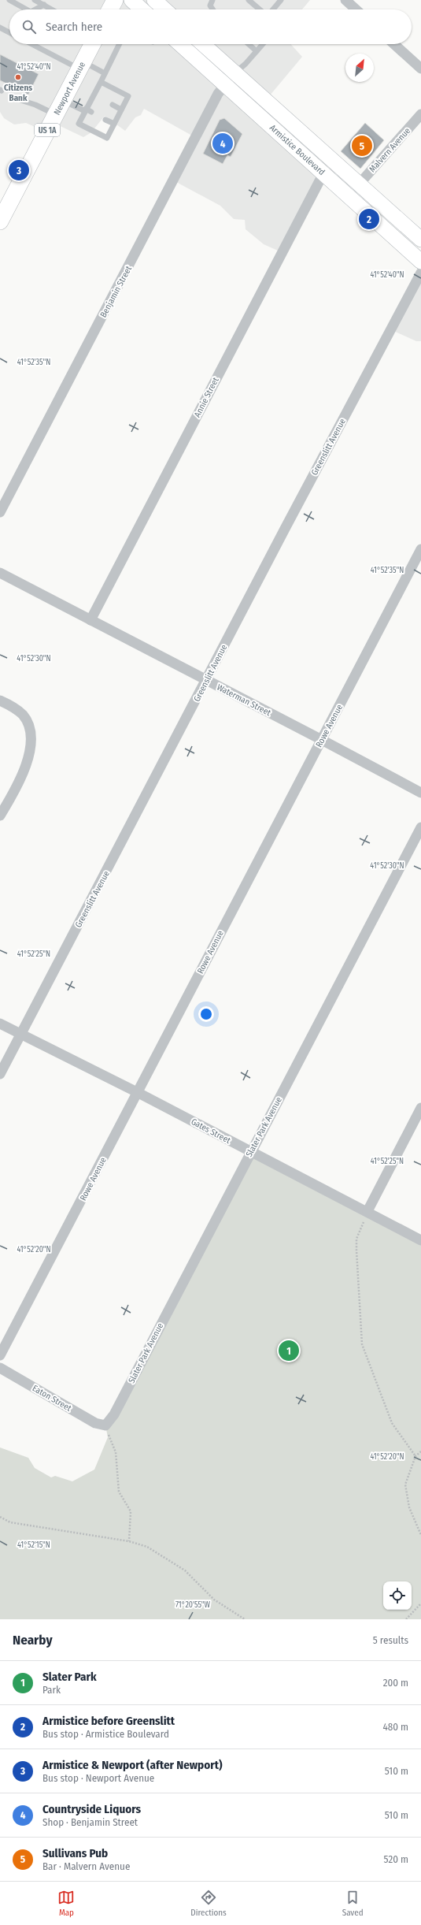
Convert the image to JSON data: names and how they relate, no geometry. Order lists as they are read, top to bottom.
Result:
{
  "streets": {
    "main road": ["Newport Avenue", "US 1A", "Armistice Boulevard"],
    "street": [
      "Malvern Avenue",
      "Benjamin Street",
      "Annie Street",
      "Greenslitt Avenue",
      "Waterman Street",
      "Rowe Avenue",
      "Slater Park Avenue",
      "Gates Street",
      "Eaton Street"
    ]
  },
  "crossings": [
    ["Armistice Boulevard", "Malvern Avenue"],
    ["Armistice Boulevard", "Benjamin Street"],
    ["Armistice Boulevard", "Annie Street"],
    ["Annie Street", "Waterman Street"],
    ["Greenslitt Avenue", "Waterman Street"],
    ["Greenslitt Avenue", "Gates Street"],
    ["Waterman Street", "Rowe Avenue"],
    ["Rowe Avenue", "Gates Street"],
    ["Slater Park Avenue", "Gates Street"],
    ["Slater Park Avenue", "Eaton Street"]
  ],
  "places": ["Citizens Bank"],
  "north": "top right",
  "page": {
    "search": "Search here",
    "pins": [
      "4",
      "5",
      "3",
      "2",
      "1"
    ],
    "heading": ["Nearby", "5 results"],
    "list": [
      {
        "mark": "1",
        "name": "Slater Park",
        "note": "Park",
        "value": "200 m"
      },
      {
        "mark": "2",
        "name": "Armistice before Greenslitt",
        "note": "Bus stop · Armistice Boulevard",
        "value": "480 m"
      },
      {
        "mark": "3",
        "name": "Armistice & Newport (after Newport)",
        "note": "Bus stop · Newport Avenue",
        "value": "510 m"
      },
      {
        "mark": "4",
        "name": "Countryside Liquors",
        "note": "Shop · Benjamin Street",
        "value": "510 m"
      },
      {
        "mark": "5",
        "name": "Sullivans Pub",
        "note": "Bar · Malvern Avenue",
        "value": "520 m"
      }
    ],
    "nav": ["Map", "Directions", "Saved"]
  },
  "coordinates": [
    "41°52'40\"N",
    "41°52'35\"N",
    "41°52'30\"N",
    "41°52'25\"N",
    "41°52'20\"N",
    "41°52'15\"N",
    "71°20'55\"W"
  ]
}
